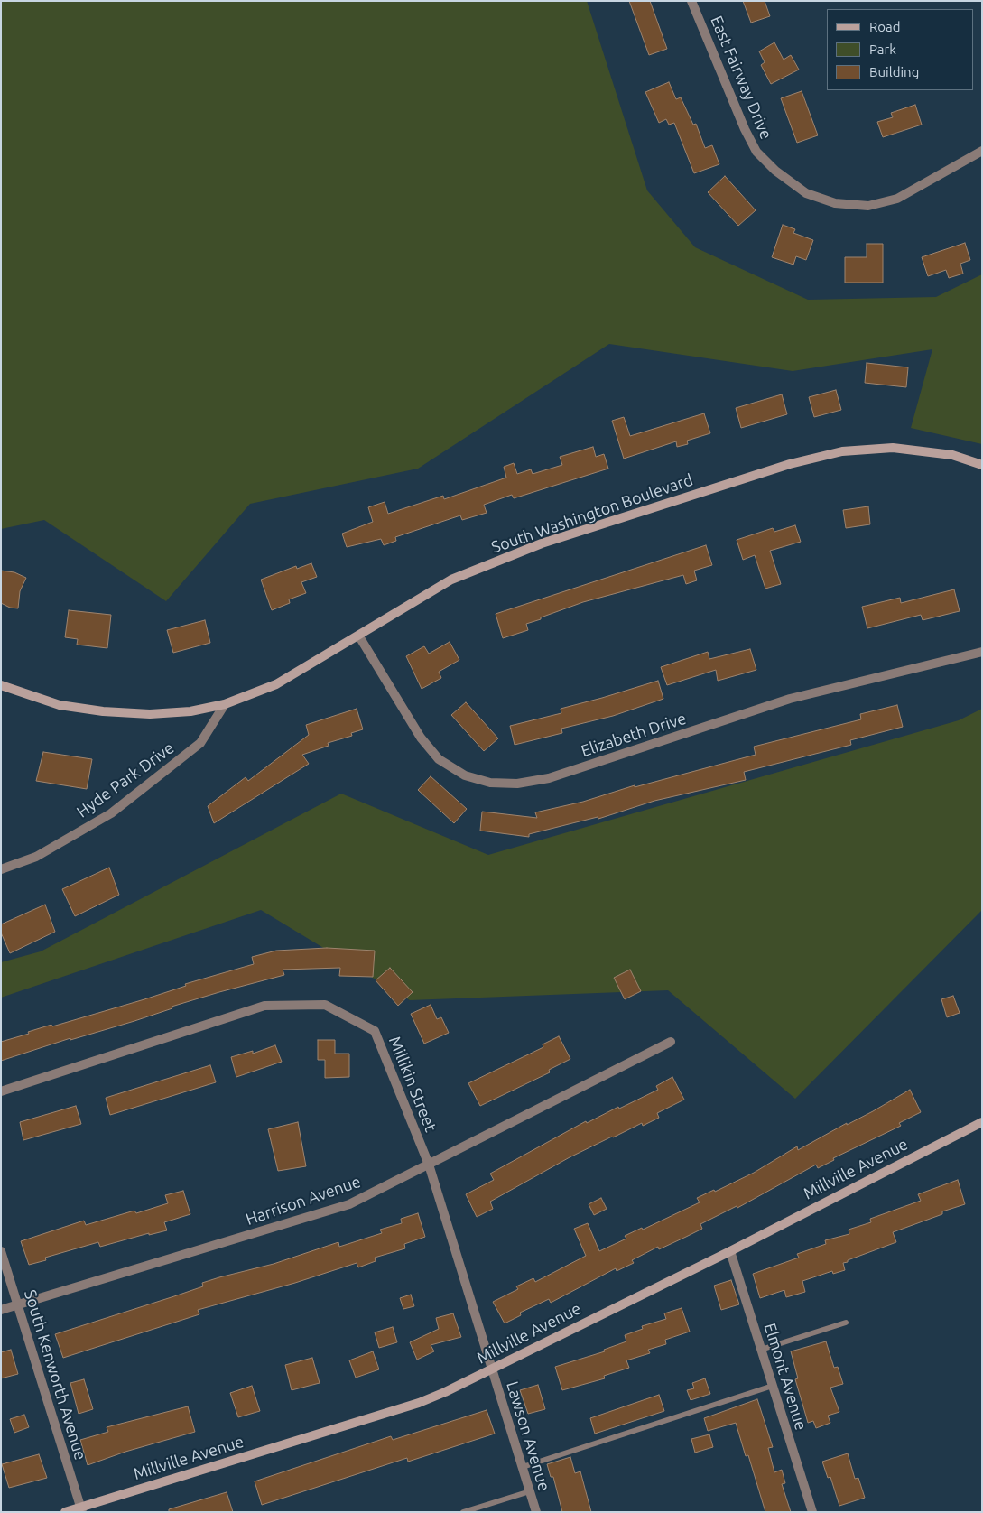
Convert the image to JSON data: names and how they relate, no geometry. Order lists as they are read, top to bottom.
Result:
{
  "streets": {
    "street": [
      "East Fairway Drive",
      "South Washington Boulevard",
      "Elizabeth Drive",
      "Hyde Park Drive",
      "Millikin Street",
      "Millville Avenue",
      "Harrison Avenue",
      "South Kenworth Avenue",
      "Elmont Avenue",
      "Lawson Avenue"
    ]
  },
  "crossings": [
    ["South Washington Boulevard", "Elizabeth Drive"],
    ["South Washington Boulevard", "Hyde Park Drive"],
    ["Millikin Street", "Millville Avenue"],
    ["Millikin Street", "Harrison Avenue"],
    ["Millikin Street", "Lawson Avenue"],
    ["Millville Avenue", "South Kenworth Avenue"],
    ["Millville Avenue", "Elmont Avenue"],
    ["Millville Avenue", "Lawson Avenue"],
    ["Harrison Avenue", "South Kenworth Avenue"]
  ],
  "legend": ["Road", "Park", "Building"]
}
